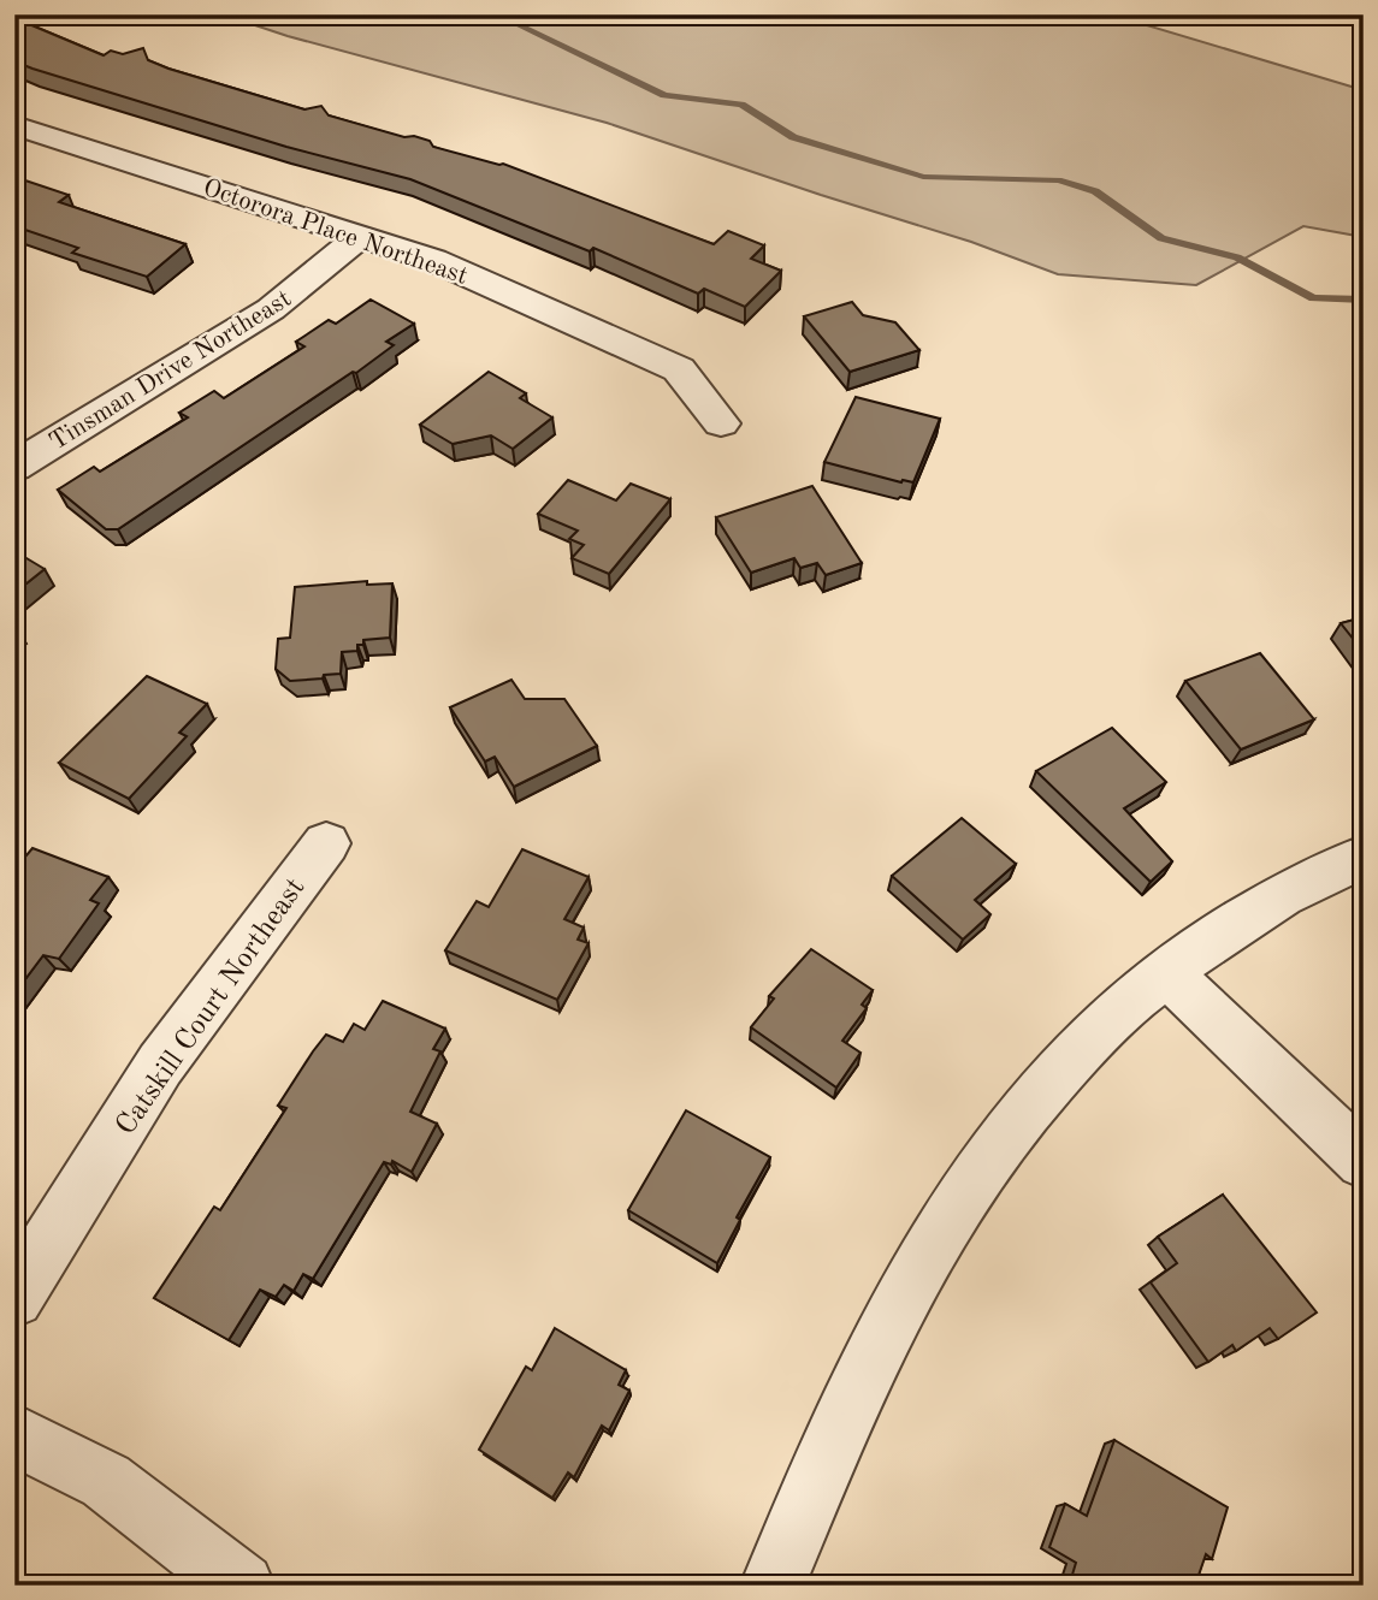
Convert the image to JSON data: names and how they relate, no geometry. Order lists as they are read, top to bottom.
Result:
{
  "streets": {
    "street": ["Octorora Place Northeast", "Tinsman Drive Northeast", "Catskill Court Northeast"]
  },
  "crossings": [
    ["Octorora Place Northeast", "Tinsman Drive Northeast"]
  ]
}
